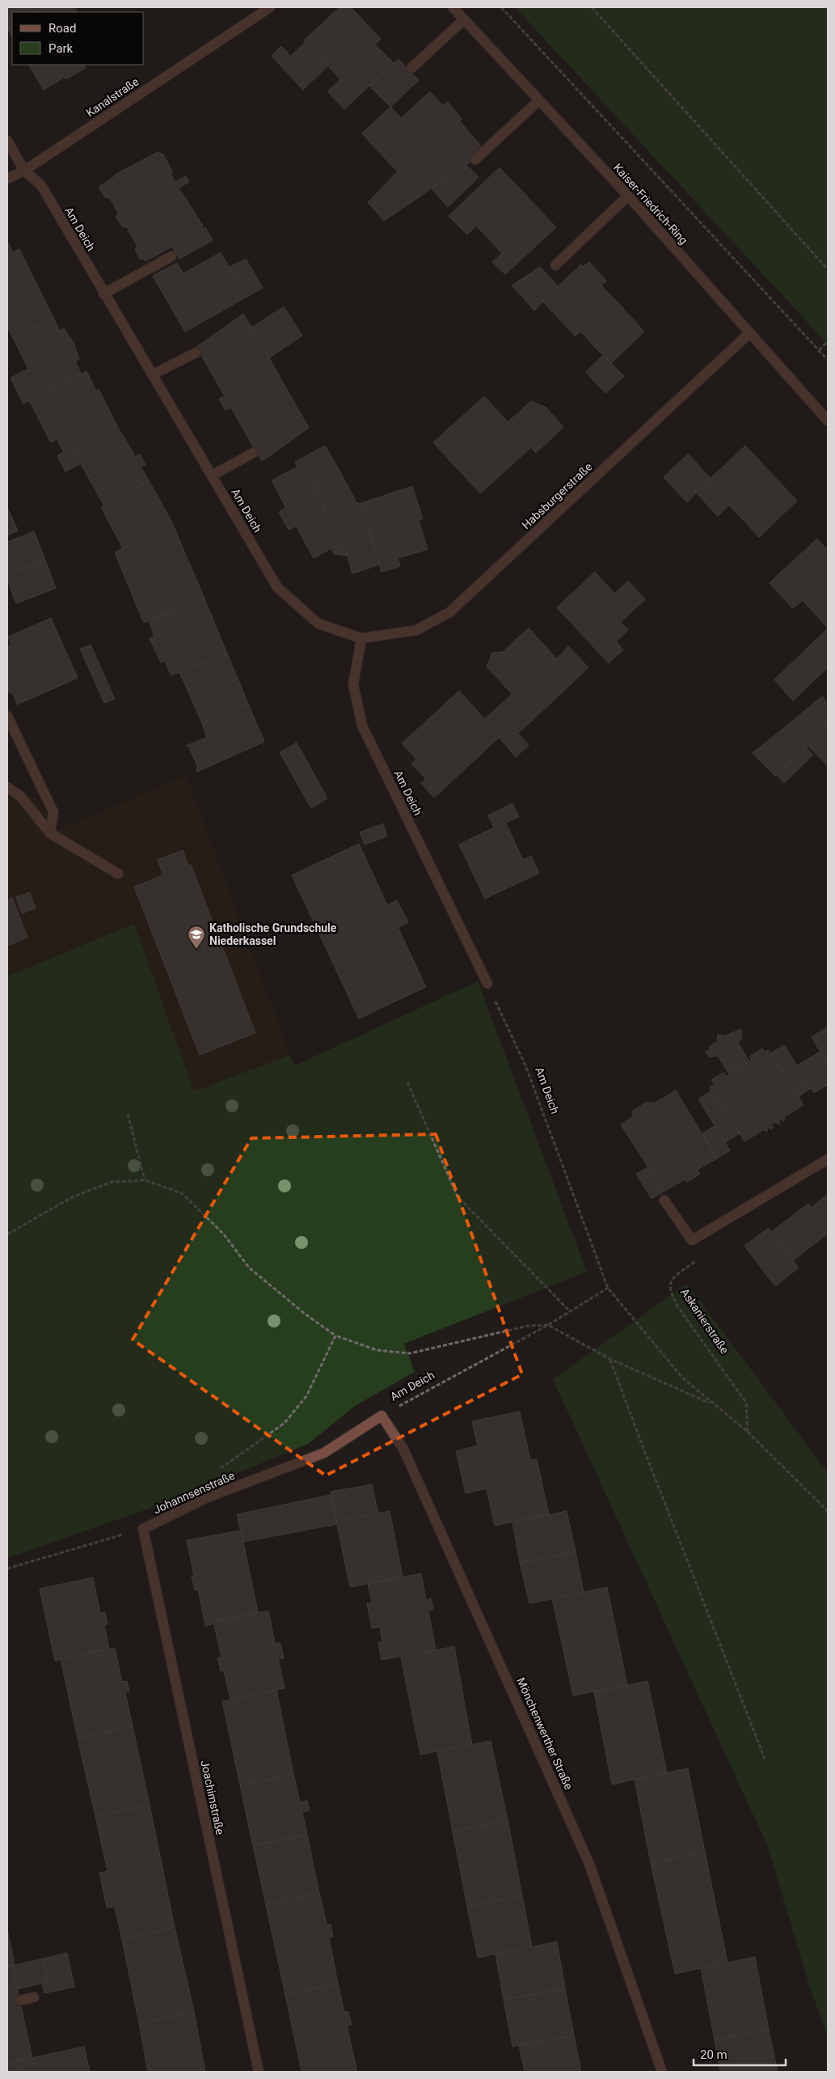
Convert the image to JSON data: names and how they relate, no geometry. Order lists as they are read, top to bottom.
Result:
{
  "streets": {
    "street": [
      "Kanalstraße",
      "Kaiser-Friedrich-Ring",
      "Am Deich",
      "Habsburgerstraße",
      "Johannsenstraße",
      "Mönchenwerther Straße",
      "Joachimstraße"
    ],
    "path": ["Askanierstraße"]
  },
  "crossings": [
    ["Kanalstraße", "Am Deich"],
    ["Kaiser-Friedrich-Ring", "Habsburgerstraße"],
    ["Am Deich", "Habsburgerstraße"],
    ["Am Deich", "Johannsenstraße"],
    ["Am Deich", "Mönchenwerther Straße"],
    ["Johannsenstraße", "Mönchenwerther Straße"],
    ["Johannsenstraße", "Joachimstraße"]
  ],
  "places": {
    "school or university": ["Katholische Grundschule Niederkassel"]
  },
  "legend": ["Road", "Park"],
  "scale_bar": "20 m"
}
